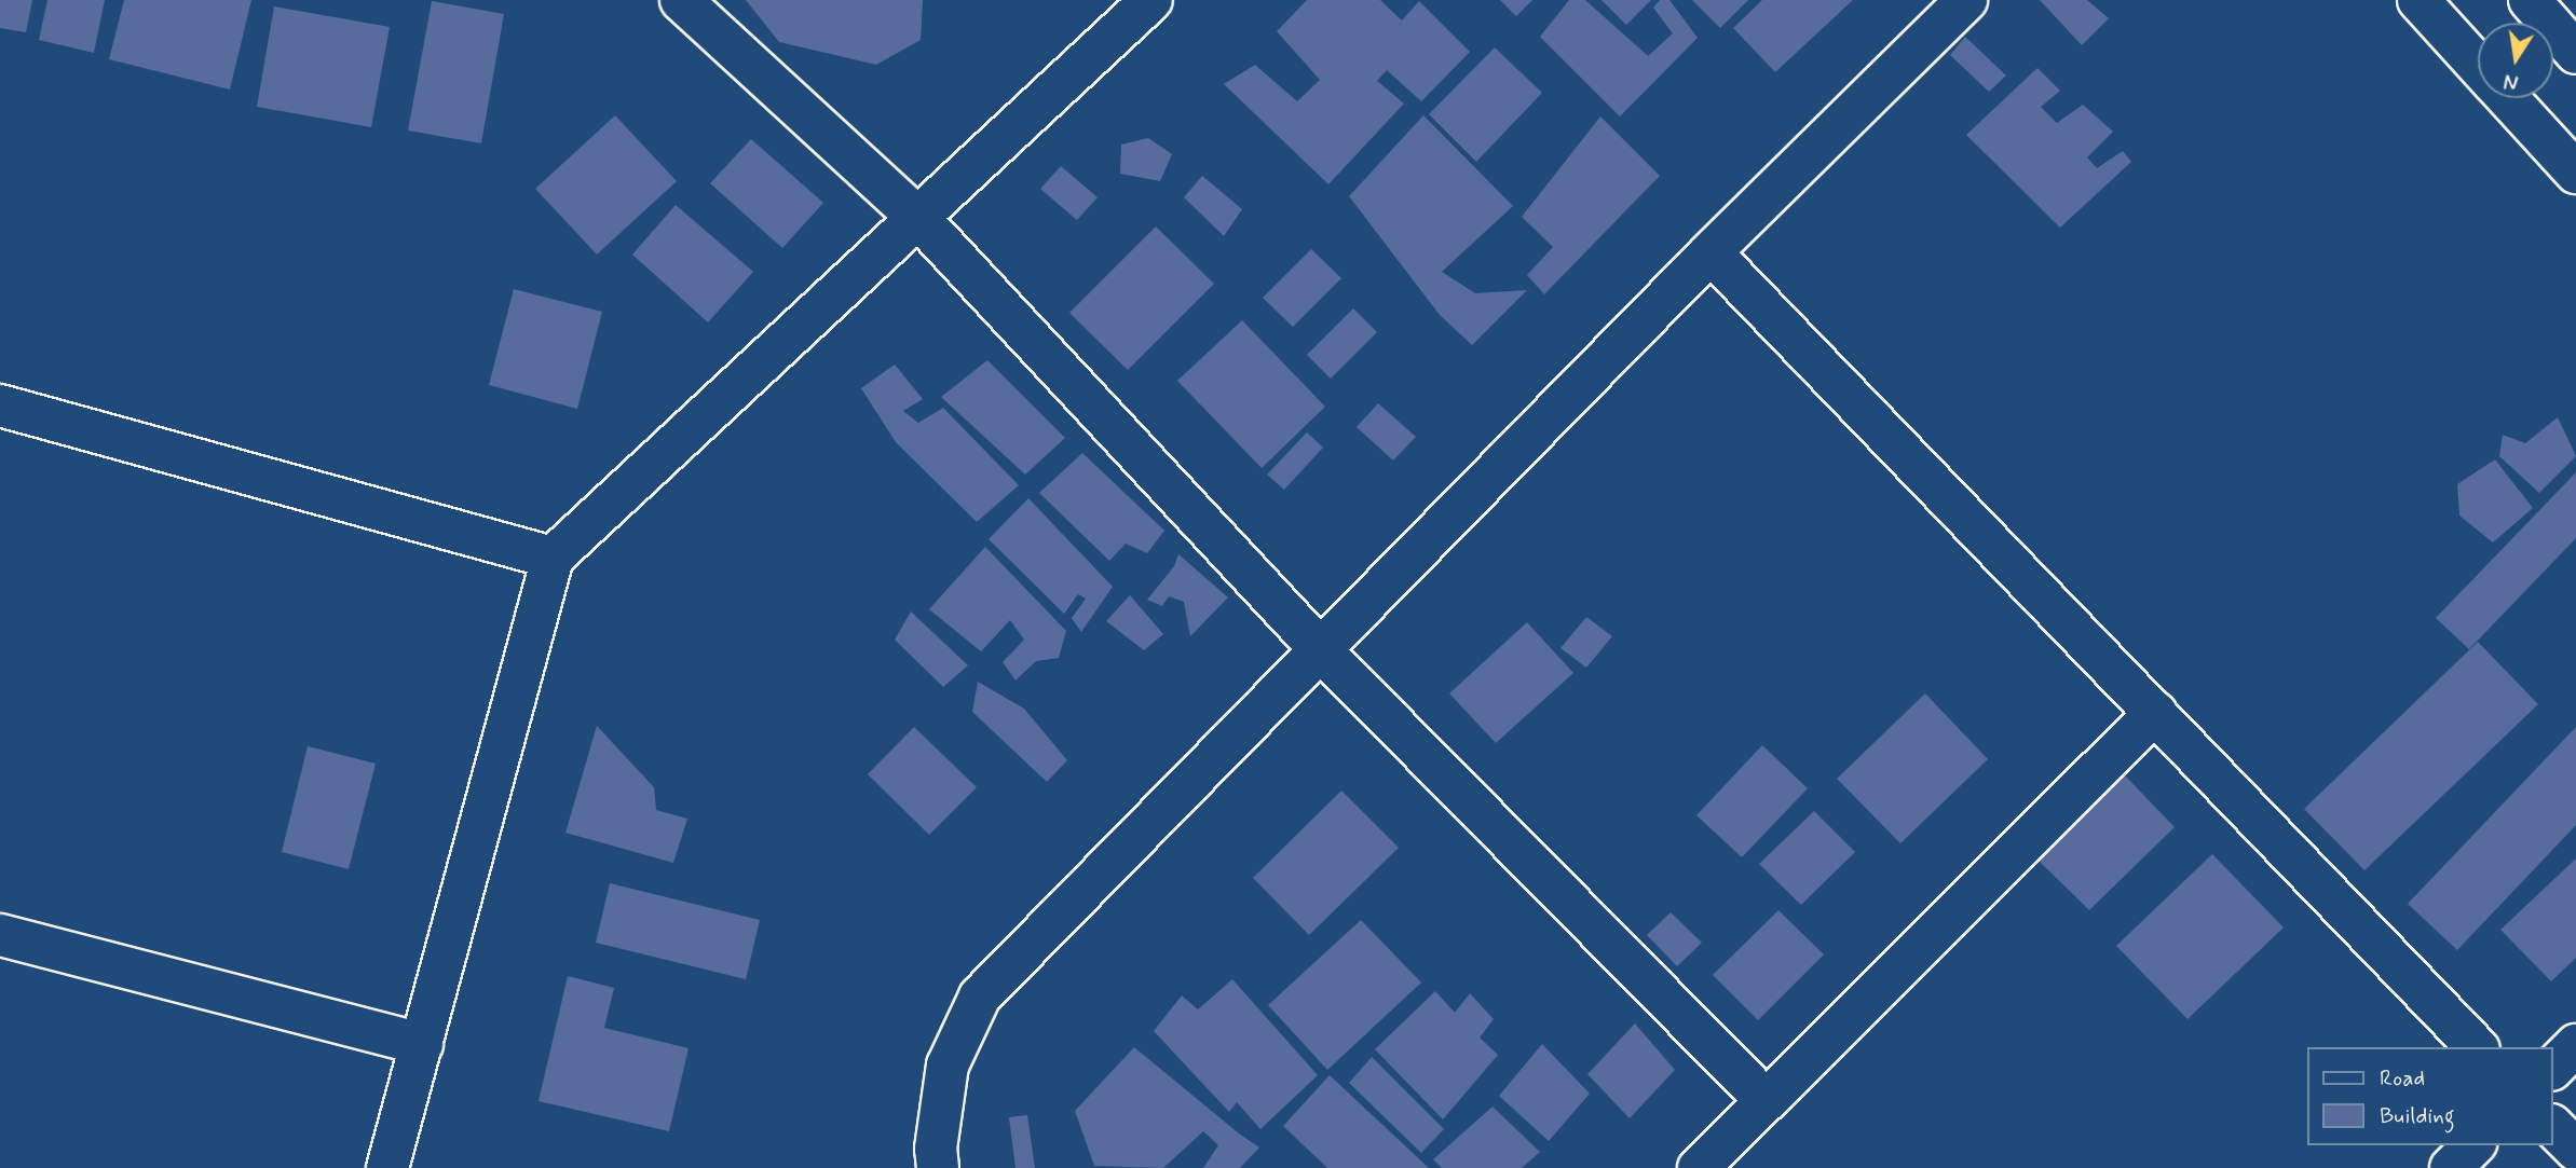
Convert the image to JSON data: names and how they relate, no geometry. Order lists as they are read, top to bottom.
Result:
{
  "legend": ["Road", "Building"],
  "north": "bottom"
}
